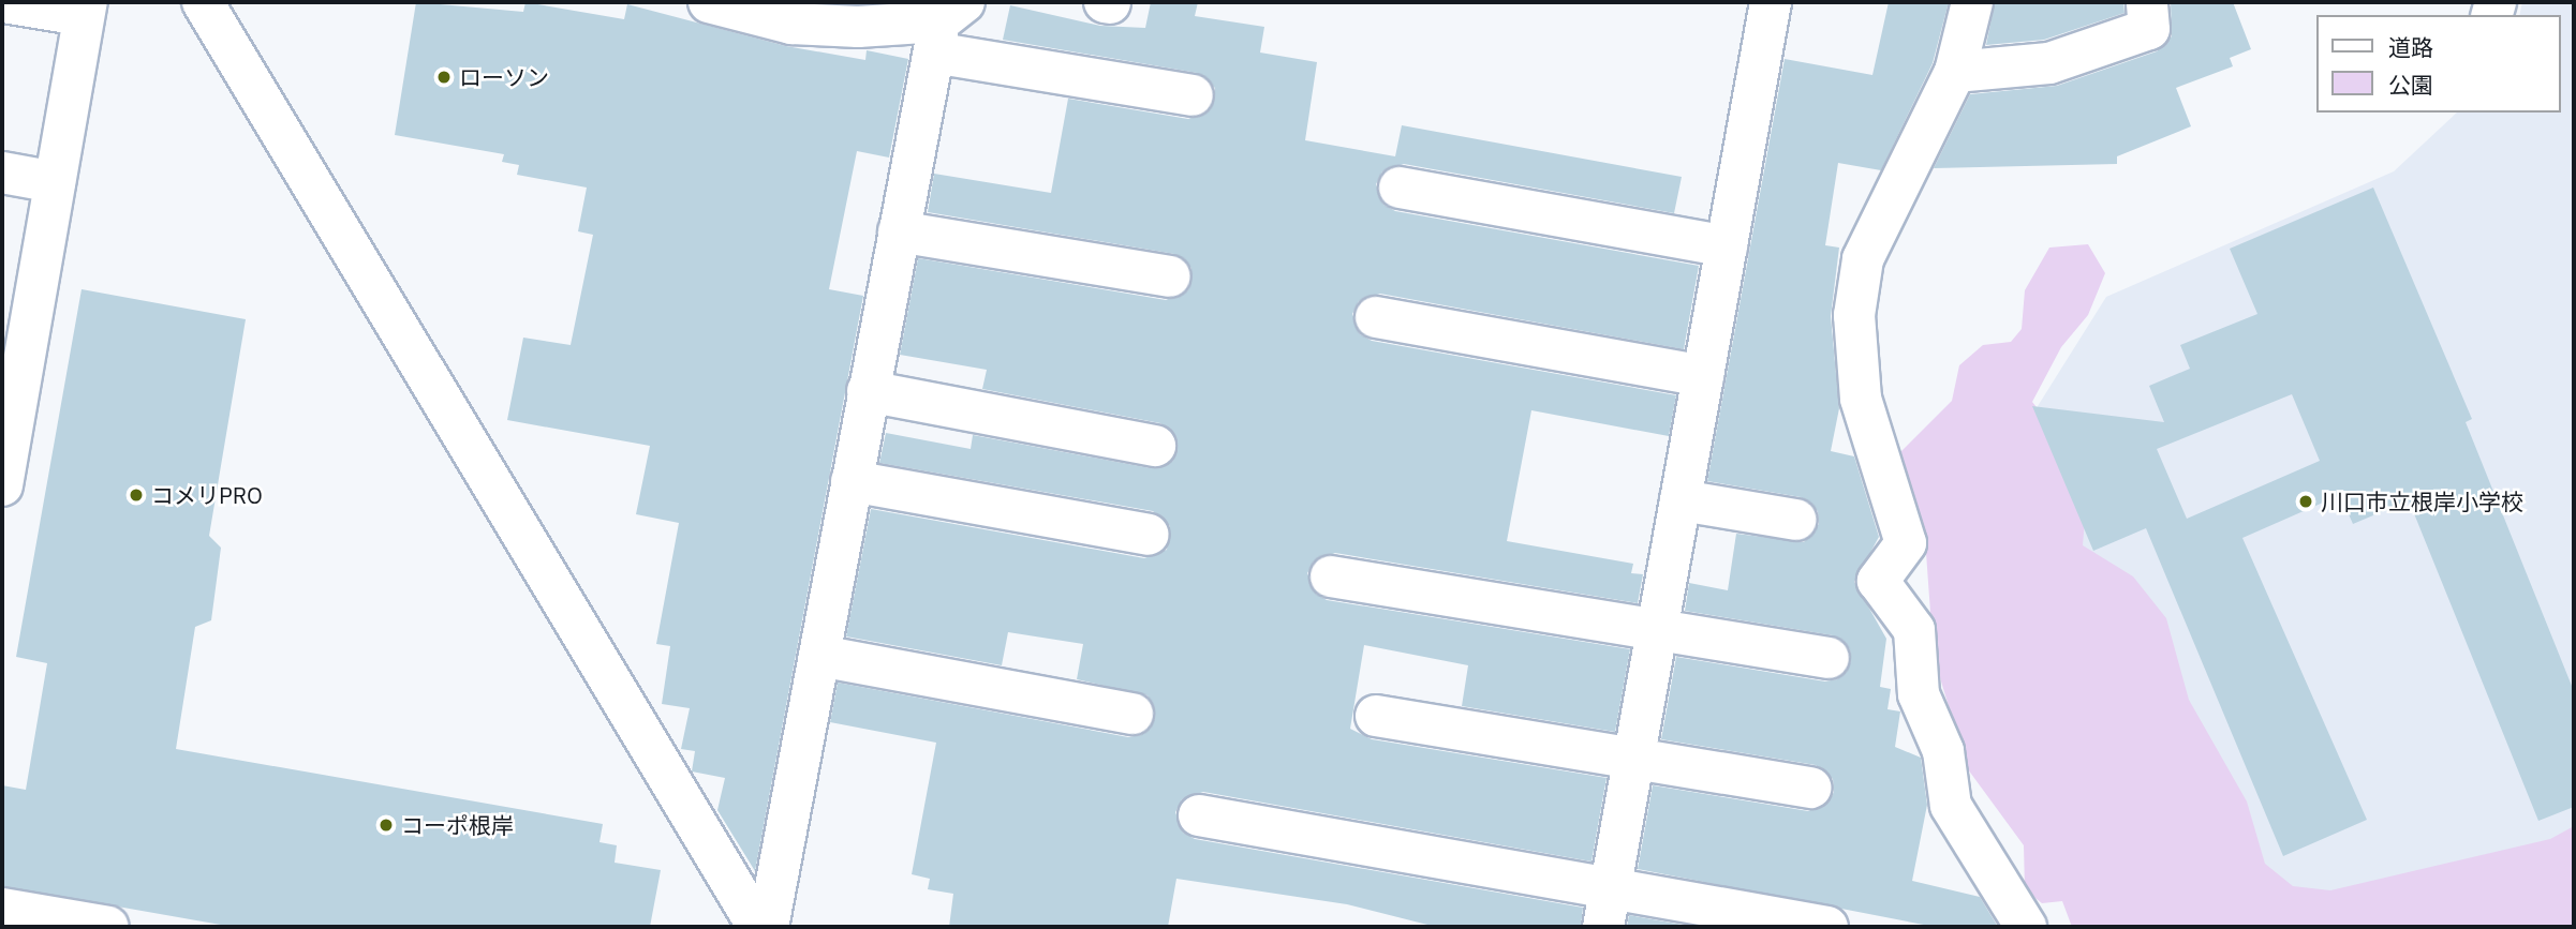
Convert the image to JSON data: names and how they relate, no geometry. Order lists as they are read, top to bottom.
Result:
{
  "places": [
    "ローソン",
    "コメリPRO",
    "川口市立根岸小学校",
    "コーポ根岸"
  ],
  "legend": ["道路", "公園"]
}
